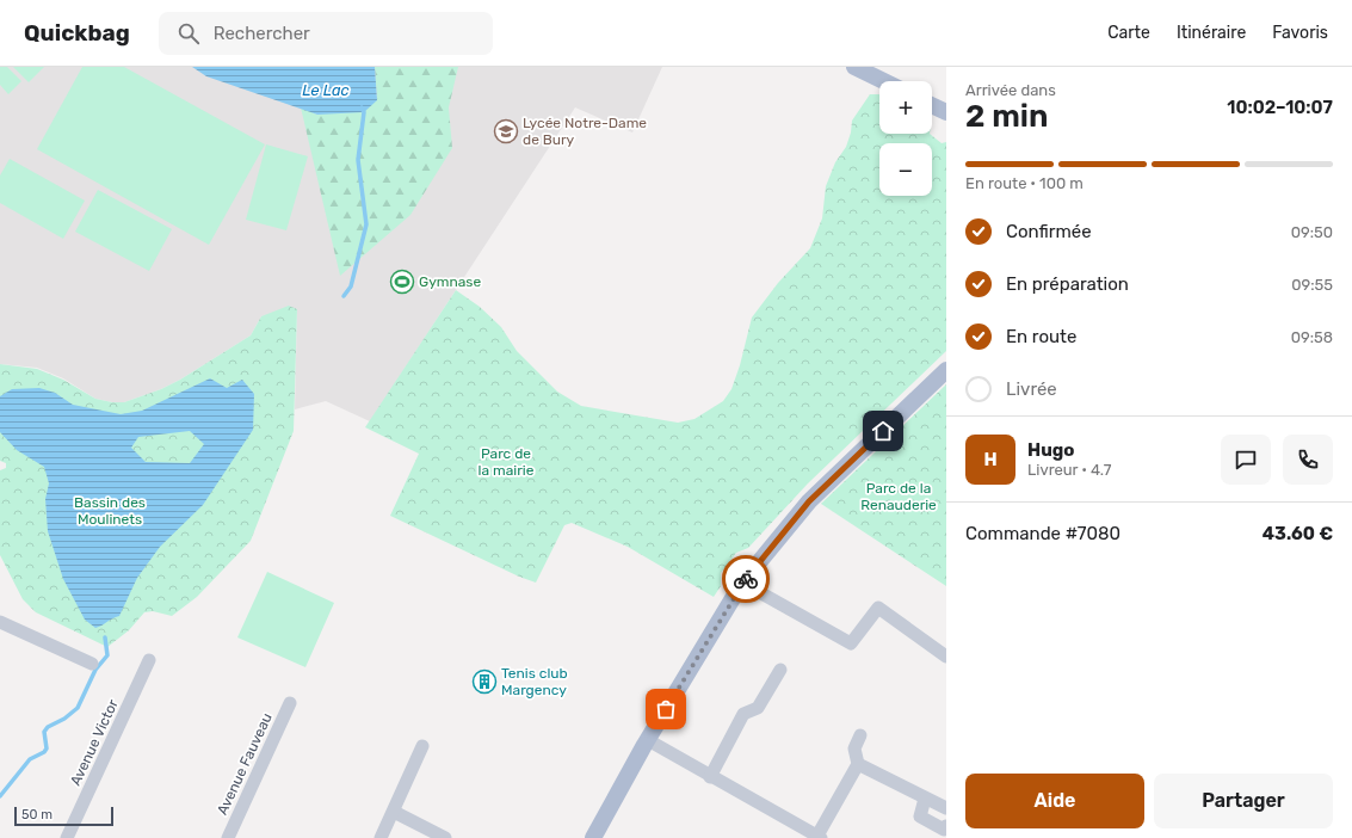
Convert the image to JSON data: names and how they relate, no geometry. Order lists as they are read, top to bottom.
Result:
{
  "streets": {
    "street": ["Avenue Victor", "Avenue Fauveau"]
  },
  "water": ["Le Lac"],
  "parks": ["Parc de la mairie", "Parc de la Renauderie", "Bassin des Moulinets"],
  "places": {
    "school or university": ["Lycée Notre-Dame de Bury"],
    "sports": ["Gymnase"],
    "building": ["Tenis club Margency"]
  },
  "scale_bar": "50 m",
  "page": {
    "header": "Quickbag",
    "search": "Rechercher",
    "nav": ["Carte", "Itinéraire", "Favoris"],
    "heading": ["2 min", "Arrivée dans", "10:02–10:07"],
    "panel": [
      "Hugo",
      "Livreur · 4.7",
      "Commande #7080",
      "43.60 €"
    ],
    "map_buttons": ["+", "−"],
    "bar": "En route · 100 m",
    "list": [
      ["Confirmée", "09:50"],
      ["En préparation", "09:55"],
      ["En route", "09:58"],
      "Livrée"
    ],
    "round": "H",
    "buttons": ["Aide", "Partager"],
    "scale": "50 m"
  }
}
